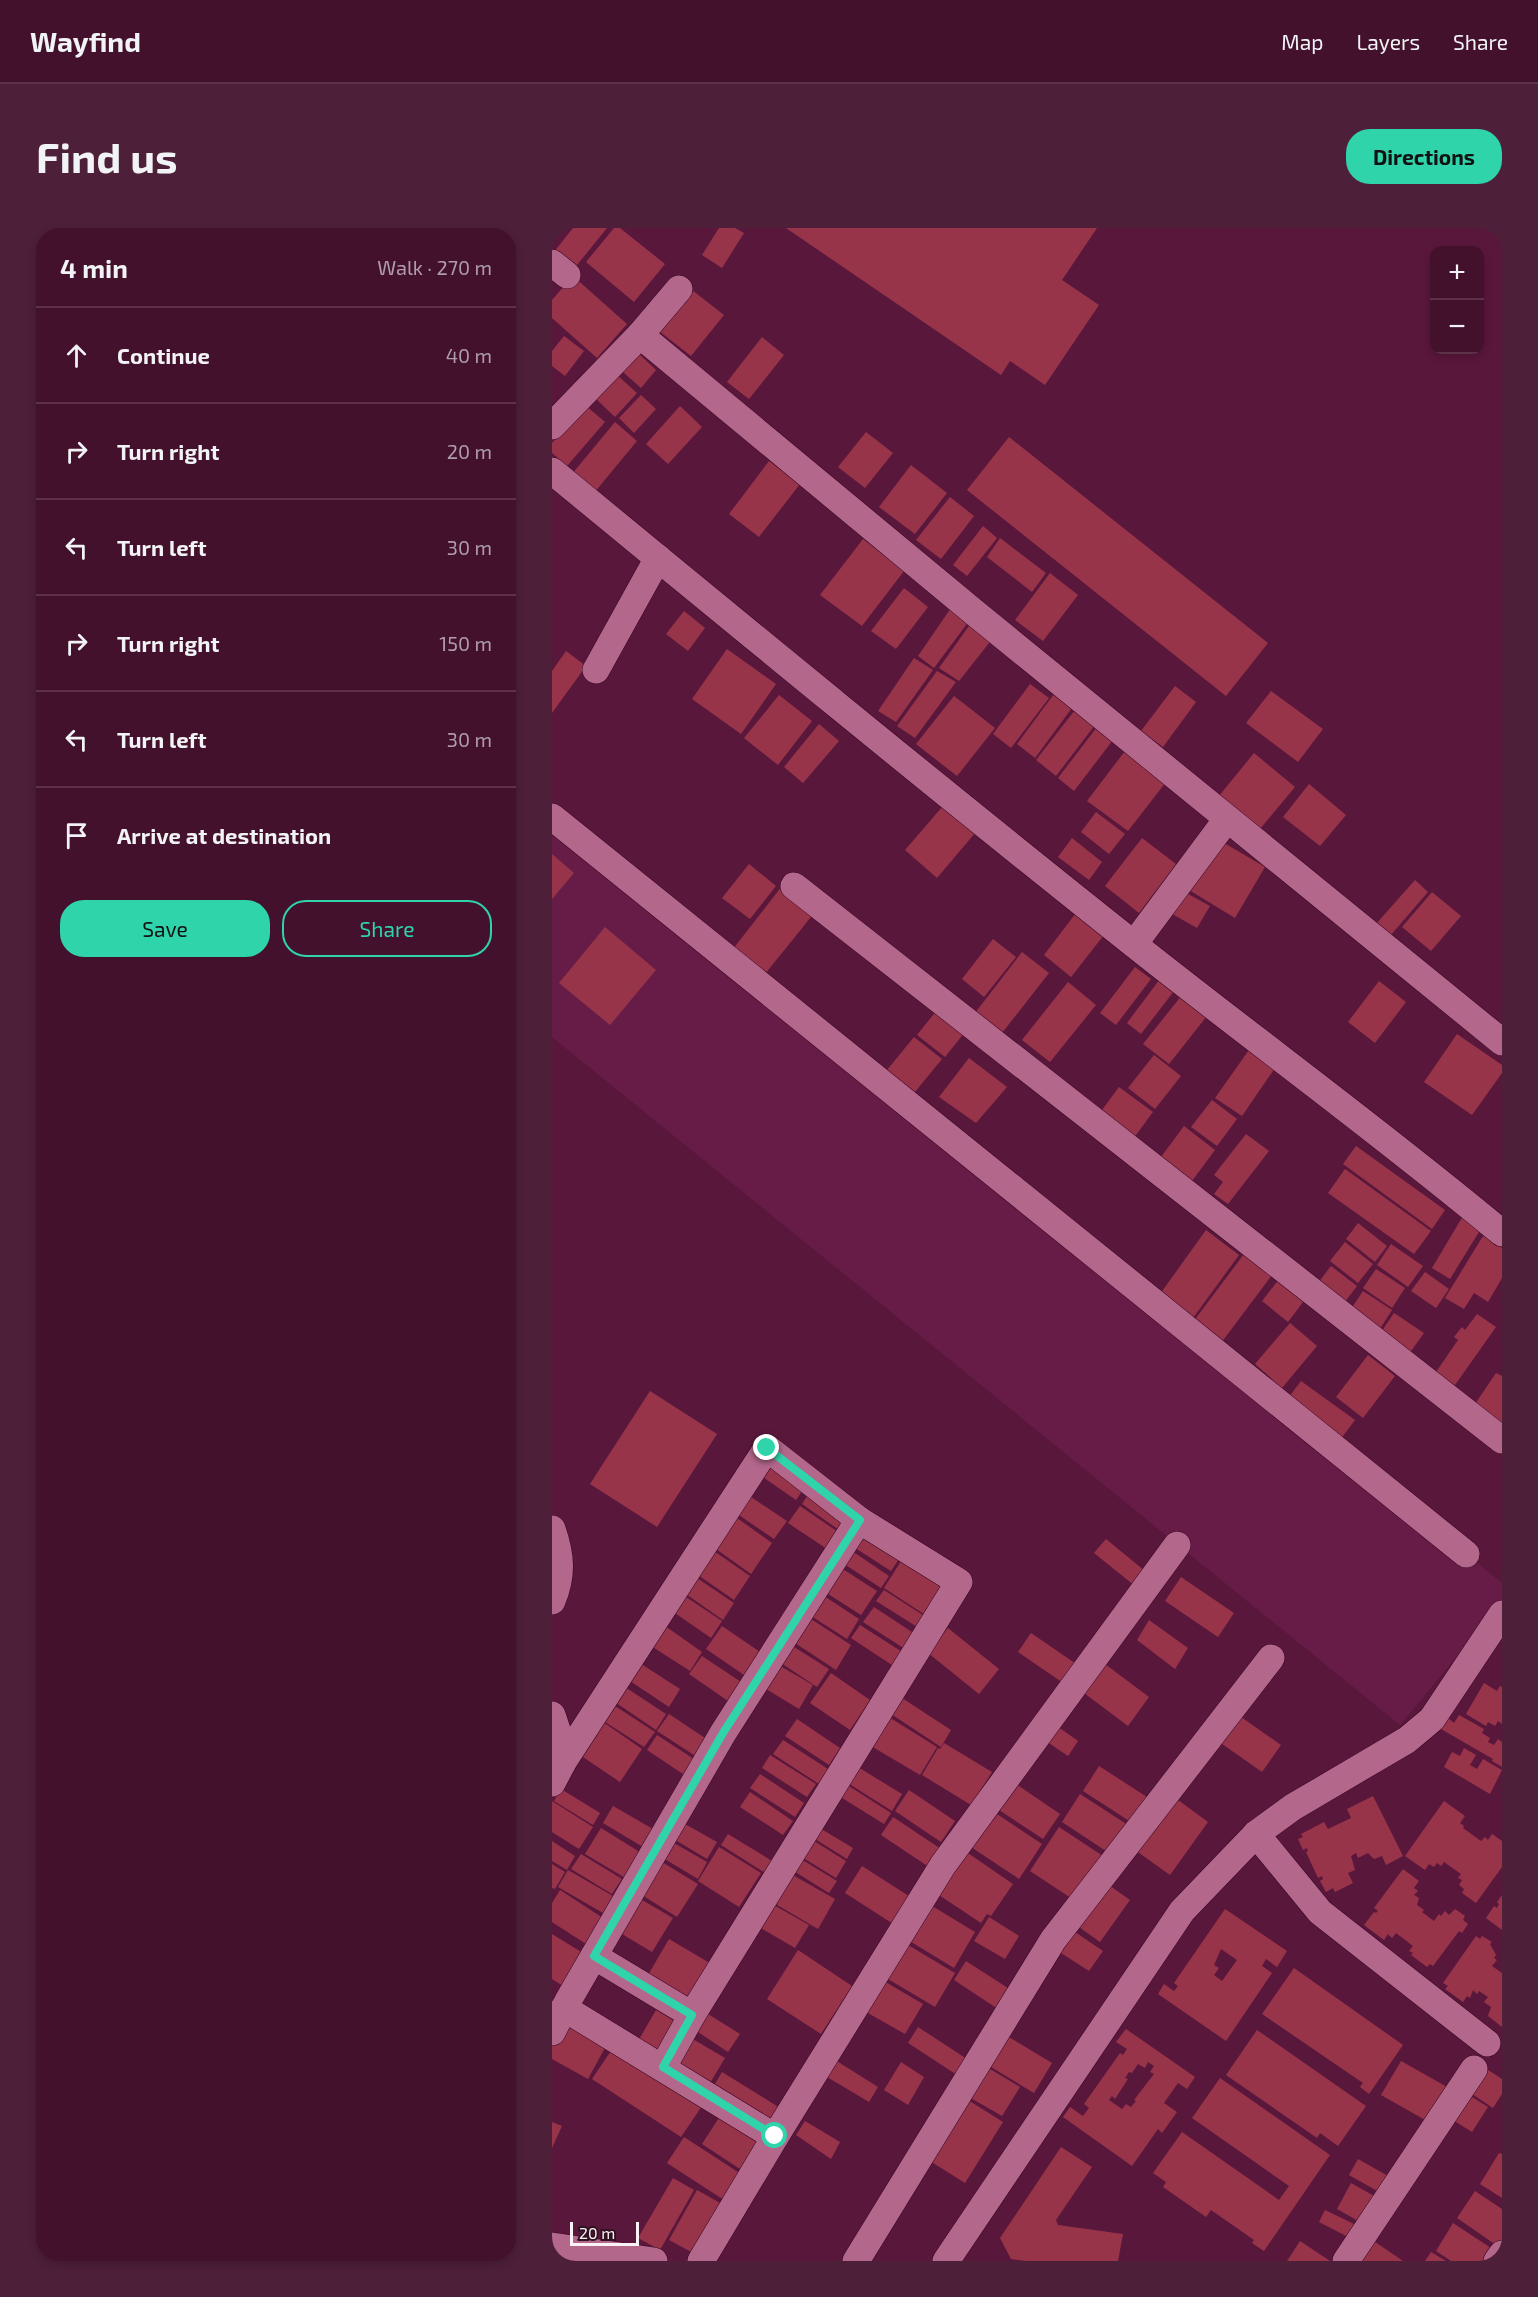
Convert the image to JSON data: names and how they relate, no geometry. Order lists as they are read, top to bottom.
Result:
{
  "scale_bar": "20 m",
  "page": {
    "header": "Wayfind",
    "nav": ["Map", "Layers", "Share"],
    "buttons": [
      "Directions",
      ["Save", "Share"]
    ],
    "title": "Find us",
    "heading": ["4 min", "Walk · 270 m"],
    "map_buttons": ["+", "−"],
    "list": [
      ["Continue", "40 m"],
      ["Turn right", "20 m"],
      ["Turn left", "30 m"],
      ["Turn right", "150 m"],
      ["Turn left", "30 m"],
      "Arrive at destination"
    ],
    "scale": "20 m"
  }
}
